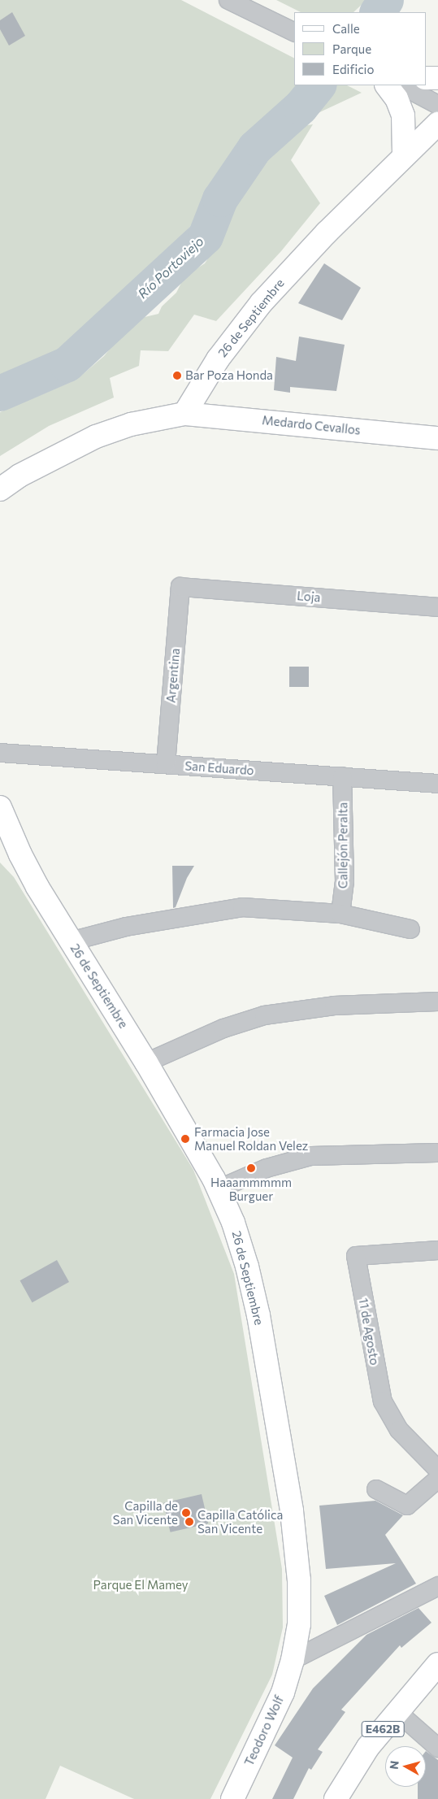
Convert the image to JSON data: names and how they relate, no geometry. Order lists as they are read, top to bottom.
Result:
{
  "streets": {
    "street": [
      "26 de Septiembre",
      "Medardo Cevallos",
      "Loja",
      "Argentina",
      "San Eduardo",
      "Callejón Peralta",
      "11 de Agosto",
      "E462B",
      "Teodoro Wolf"
    ]
  },
  "crossings": [
    ["26 de Septiembre", "Medardo Cevallos"],
    ["26 de Septiembre", "Teodoro Wolf"],
    ["Loja", "Argentina"],
    ["Argentina", "San Eduardo"],
    ["San Eduardo", "Callejón Peralta"]
  ],
  "water": ["Río Portoviejo"],
  "parks": ["Parque El Mamey"],
  "places": [
    "Bar Poza Honda",
    "Farmacia Jose Manuel Roldan Velez",
    "Haaammmmm Burguer",
    "Capilla de San Vicente",
    "Capilla Católica San Vicente"
  ],
  "legend": ["Calle", "Parque", "Edificio"],
  "north": "left"
}
